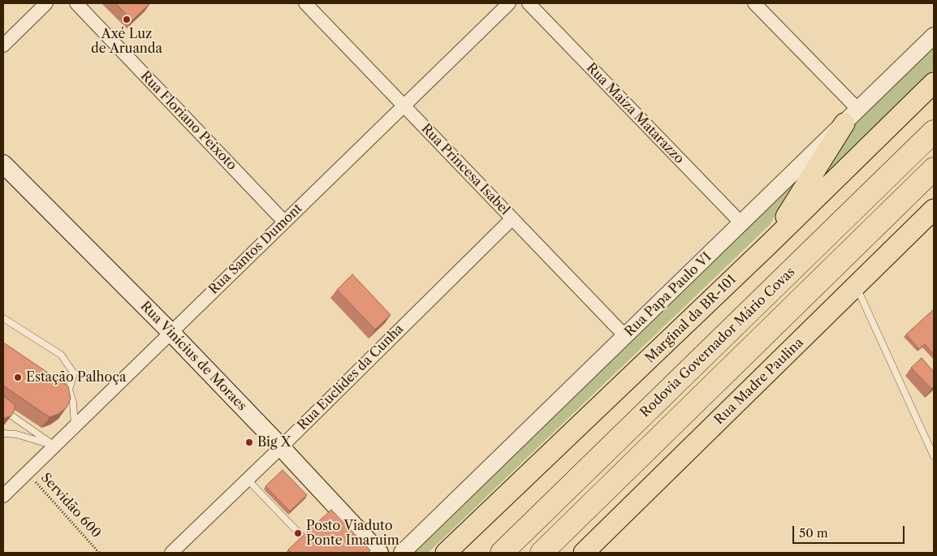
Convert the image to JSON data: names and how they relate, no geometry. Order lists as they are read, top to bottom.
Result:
{
  "streets": {
    "highway": ["Rodovia Governador Mário Covas"],
    "main road": ["Marginal da BR-101", "Rua Vinícius de Moraes", "Rua Madre Paulina"],
    "street": [
      "Rua Maíza Matarazzo",
      "Rua Floriano Peixoto",
      "Rua Princesa Isabel",
      "Rua Santos Dumont",
      "Rua Papa Paulo VI",
      "Rua Euclides da Cunha"
    ],
    "path": ["Servidão 600"]
  },
  "crossings": [
    ["Rua Maíza Matarazzo", "Rua Papa Paulo VI"],
    ["Rua Floriano Peixoto", "Rua Santos Dumont"],
    ["Rua Princesa Isabel", "Rua Santos Dumont"],
    ["Rua Princesa Isabel", "Rua Papa Paulo VI"],
    ["Rua Princesa Isabel", "Rua Euclides da Cunha"],
    ["Rua Santos Dumont", "Rua Vinícius de Moraes"],
    ["Rua Santos Dumont", "Servidão 600"],
    ["Rua Vinícius de Moraes", "Rua Euclides da Cunha"]
  ],
  "places": [
    "Axé Luz de Aruanda",
    "Estação Palhoça",
    "Big X",
    "Posto Viaduto Ponte Imaruim"
  ],
  "scale_bar": "50 m"
}
